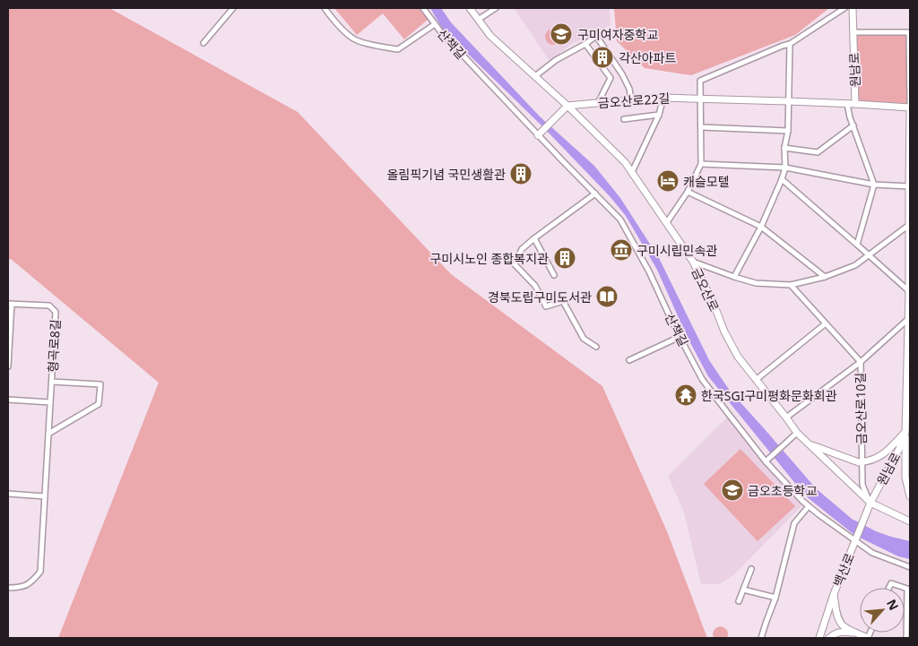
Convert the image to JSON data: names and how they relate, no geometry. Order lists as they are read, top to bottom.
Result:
{
  "streets": {
    "street": [
      "산책길",
      "원남로",
      "금오산로22길",
      "금오산로",
      "형곡로8길",
      "금오산로10길",
      "백산로"
    ]
  },
  "crossings": [
    ["산책길", "백산로"],
    ["원남로", "금오산로22길"],
    ["원남로", "금오산로"],
    ["원남로", "금오산로10길"],
    ["원남로", "백산로"],
    ["금오산로22길", "금오산로"],
    ["금오산로", "금오산로10길"],
    ["금오산로", "백산로"],
    ["금오산로10길", "백산로"]
  ],
  "places": {
    "school or university": ["구미여자중학교", "금오초등학교"],
    "building": ["각산아파트", "올림픽기념 국민생활관", "구미시노인 종합복지관"],
    "hotel": ["캐슬모텔"],
    "museum": ["구미시립민속관"],
    "library": ["경북도립구미도서관"],
    "temple": ["한국SGI구미평화문화회관"]
  },
  "north": "top right"
}
